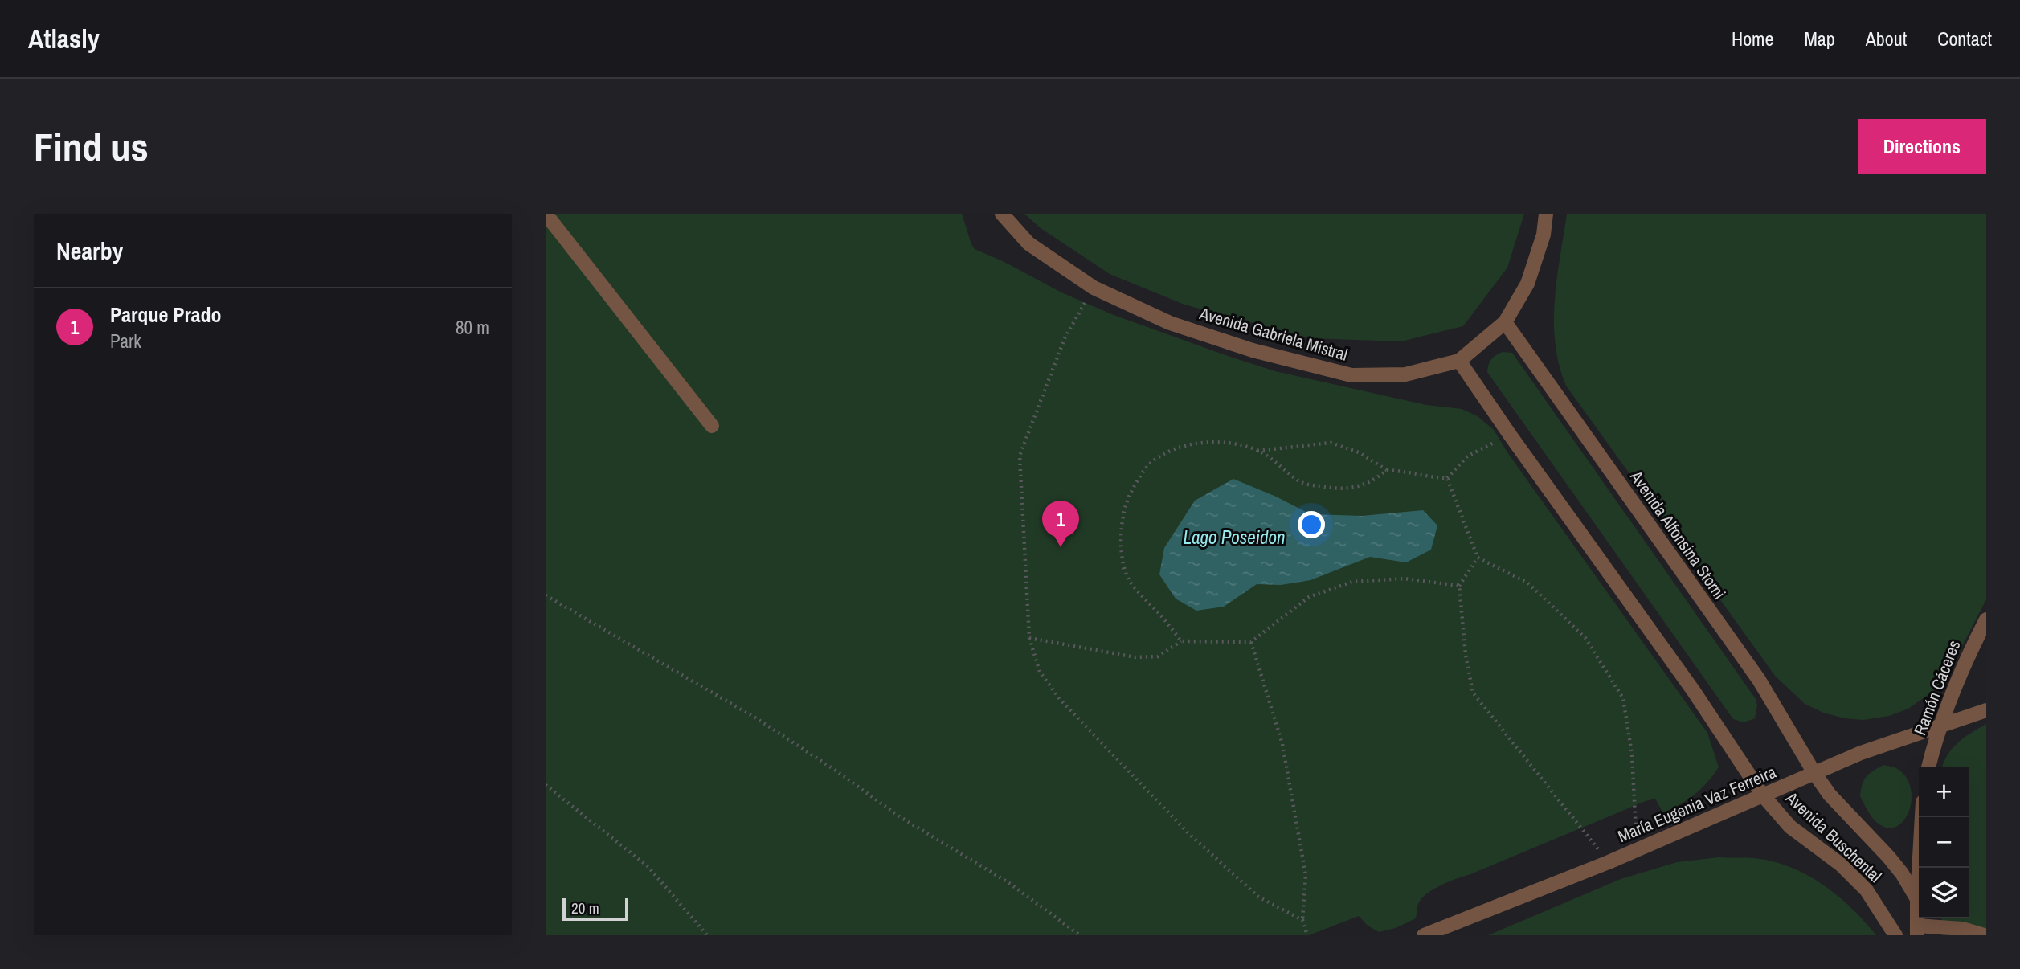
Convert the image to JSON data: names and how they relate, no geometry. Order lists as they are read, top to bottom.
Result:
{
  "streets": {
    "street": [
      "Avenida Gabriela Mistral",
      "Avenida Alfonsina Storni",
      "Ramón Cáceres",
      "María Eugenia Vaz Ferreira",
      "Avenida Buschental"
    ]
  },
  "crossings": [
    ["Avenida Gabriela Mistral", "Avenida Alfonsina Storni"],
    ["Avenida Alfonsina Storni", "María Eugenia Vaz Ferreira"],
    ["Avenida Alfonsina Storni", "Avenida Buschental"],
    ["Ramón Cáceres", "María Eugenia Vaz Ferreira"],
    ["María Eugenia Vaz Ferreira", "Avenida Buschental"]
  ],
  "water": ["Lago Poseidon"],
  "scale_bar": "20 m",
  "page": {
    "header": "Atlasly",
    "nav": [
      "Home",
      "Map",
      "About",
      "Contact"
    ],
    "buttons": "Directions",
    "title": "Find us",
    "heading": "Nearby",
    "list": [
      {
        "mark": "1",
        "name": "Parque Prado",
        "note": "Park",
        "value": "80 m"
      }
    ],
    "pins": "1",
    "map_buttons": ["+", "−"],
    "scale": "20 m"
  }
}
